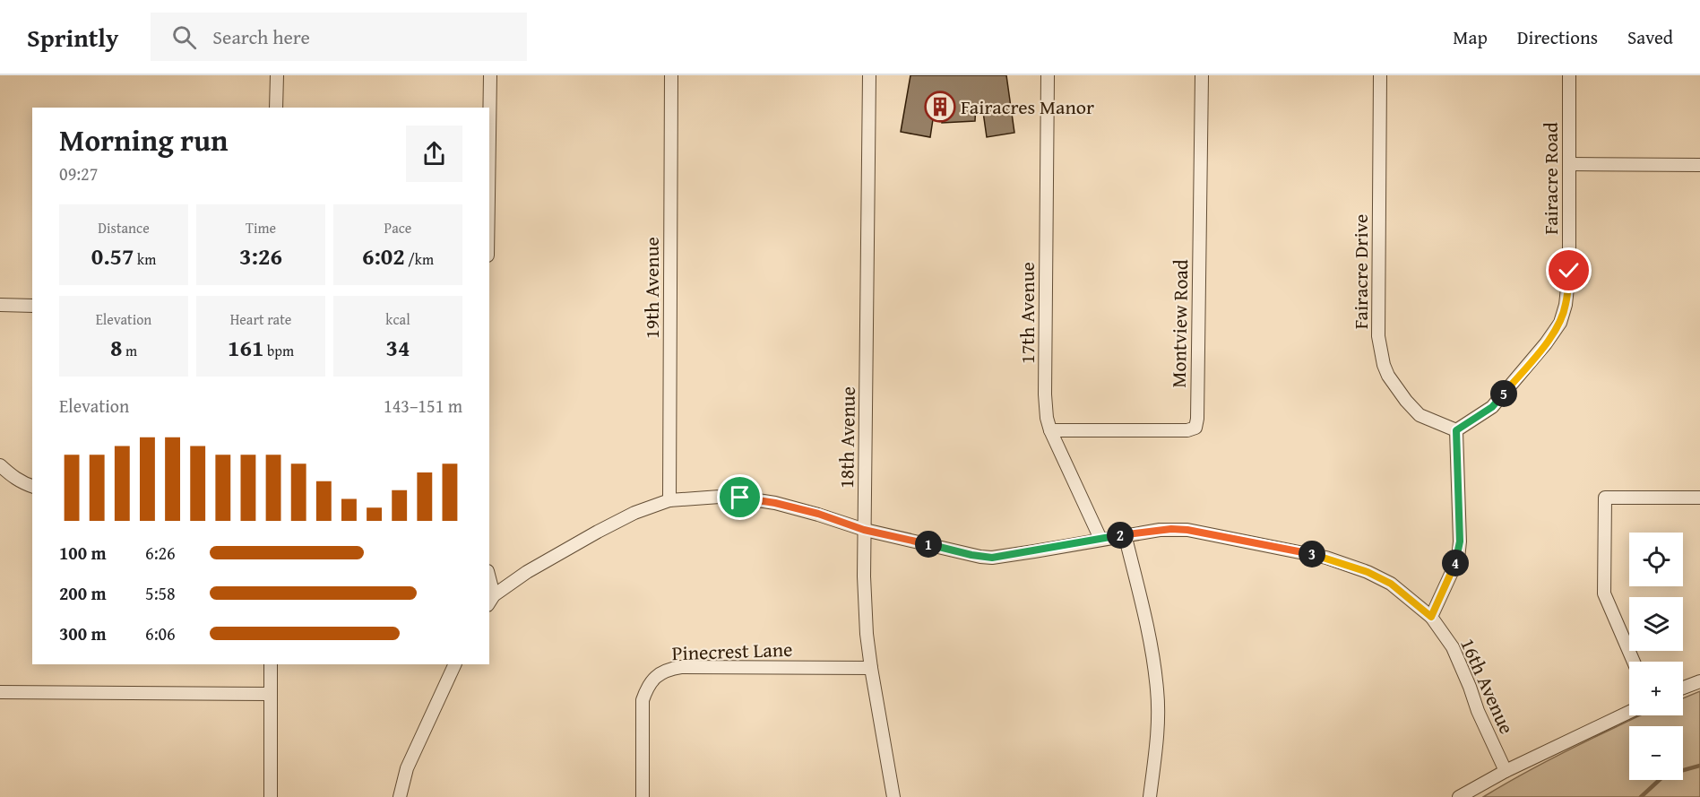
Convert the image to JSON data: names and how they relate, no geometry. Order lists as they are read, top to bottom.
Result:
{
  "streets": {
    "street": [
      "Fairacre Road",
      "Fairacre Drive",
      "19th Avenue",
      "17th Avenue",
      "Montview Road",
      "18th Avenue",
      "Pinecrest Lane",
      "16th Avenue"
    ]
  },
  "crossings": [
    ["Fairacre Road", "Fairacre Drive"],
    ["19th Avenue", "16th Avenue"],
    ["17th Avenue", "Montview Road"],
    ["17th Avenue", "16th Avenue"],
    ["18th Avenue", "Pinecrest Lane"],
    ["18th Avenue", "16th Avenue"]
  ],
  "places": {
    "building": ["Fairacres Manor"]
  },
  "page": {
    "header": "Sprintly",
    "search": "Search here",
    "nav": ["Map", "Directions", "Saved"],
    "heading": ["Morning run", "09:27"],
    "stats": [
      ["Distance", "0.57 km"],
      ["Time", "3:26"],
      ["Pace", "6:02 /km"],
      ["Elevation", "8 m"],
      ["Heart rate", "161 bpm"],
      ["kcal", "34"]
    ],
    "pins": [
      "5",
      "2",
      "1",
      "3",
      "4"
    ],
    "chart": ["Elevation", "143–151 m"],
    "map_buttons": ["+", "−"],
    "list": [
      {
        "name": "100 m",
        "note": "6:26"
      },
      {
        "name": "200 m",
        "note": "5:58"
      },
      {
        "name": "300 m",
        "note": "6:06"
      }
    ]
  }
}
